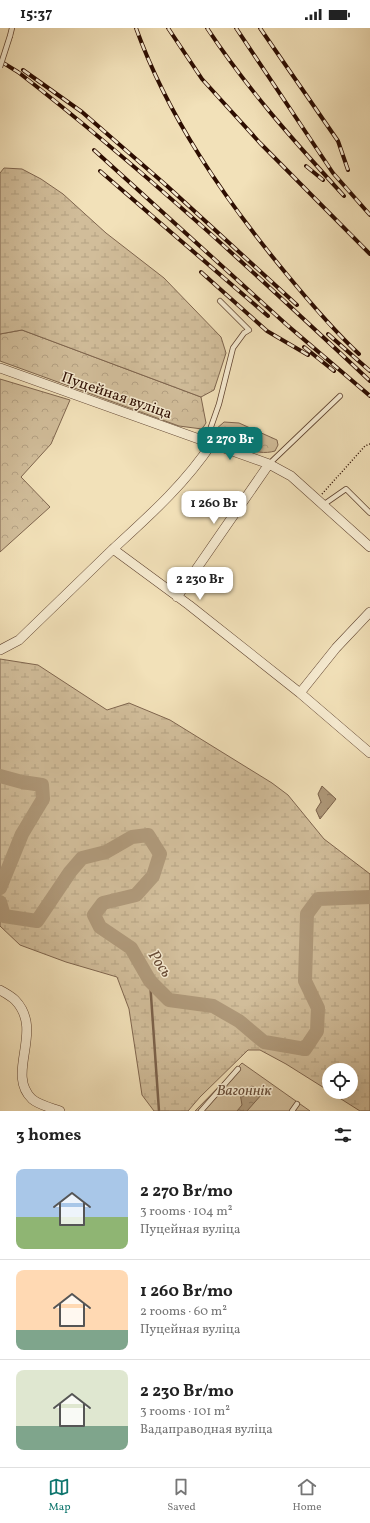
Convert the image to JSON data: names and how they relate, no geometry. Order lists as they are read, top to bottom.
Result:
{
  "streets": {
    "street": ["Пуцейная вуліца"]
  },
  "water": ["Рось"],
  "parks": ["Вагоннік"],
  "page": {
    "status": "15:37",
    "price": ["2 270 Br", "1 260 Br", "2 230 Br"],
    "heading": "3 homes",
    "list": [
      {
        "name": "2 270 Br/mo",
        "note": "3 rooms · 104 m² · Пуцейная вуліца"
      },
      {
        "name": "1 260 Br/mo",
        "note": "2 rooms · 60 m² · Пуцейная вуліца"
      },
      {
        "name": "2 230 Br/mo",
        "note": "3 rooms · 101 m² · Вадаправодная вуліца"
      }
    ],
    "tabs": ["Map", "Saved", "Home"]
  }
}
